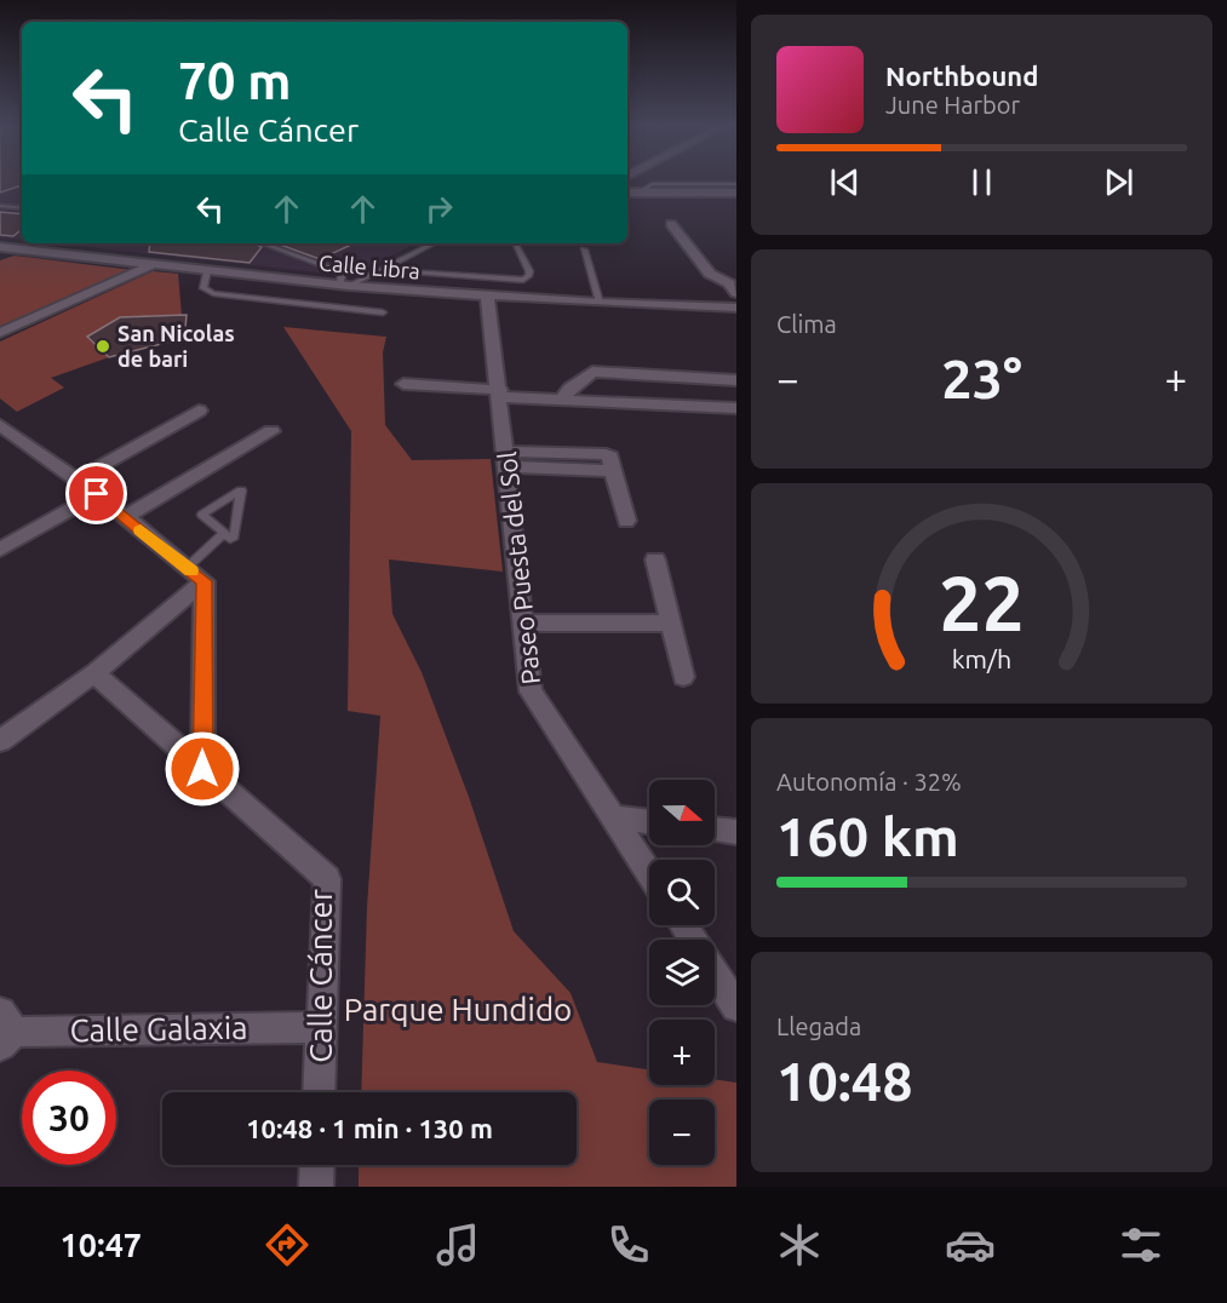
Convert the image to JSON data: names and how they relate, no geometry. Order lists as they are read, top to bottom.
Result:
{
  "streets": {
    "street": [
      "Calle Libra",
      "Paseo Puesta del Sol",
      "Calle Cáncer",
      "Calle Galaxia"
    ]
  },
  "crossings": [
    ["Calle Libra", "Paseo Puesta del Sol"],
    ["Calle Cáncer", "Calle Galaxia"]
  ],
  "parks": ["Parque Hundido"],
  "places": ["San Nicolas de bari"],
  "north": "right",
  "page": {
    "turn": ["70 m", "Calle Cáncer"],
    "song": ["Northbound", "June Harbor"],
    "tile": [
      "Clima",
      ["Autonomía · 32%", "160 km"],
      ["Llegada", "10:48"]
    ],
    "heat": ["−", "23°", "+"],
    "map_buttons": ["+", "−"],
    "limit": "30",
    "trip": "10:48 · 1 min · 130 m",
    "tabs": "10:47",
    "gauge": ["22", "km/h"]
  }
}
